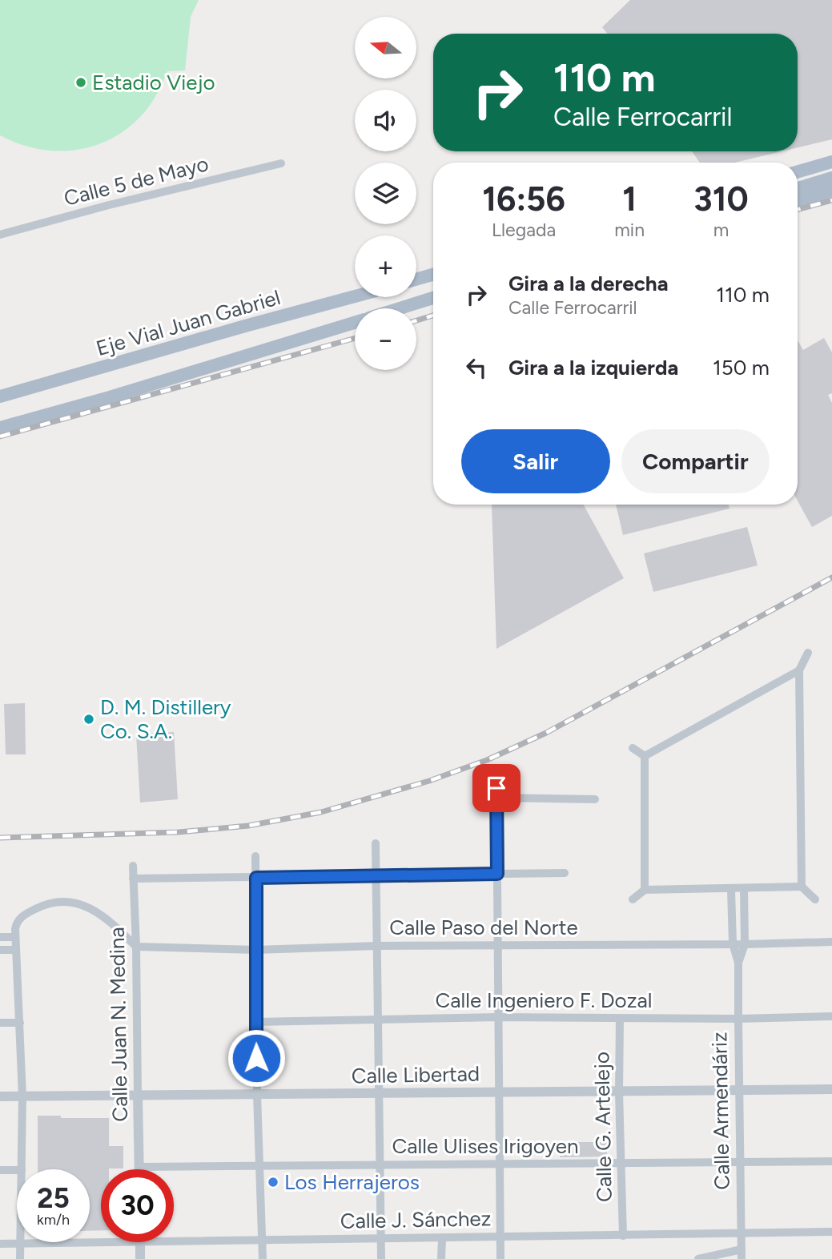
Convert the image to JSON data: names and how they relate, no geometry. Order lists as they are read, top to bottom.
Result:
{
  "streets": {
    "main road": ["Eje Vial Juan Gabriel"],
    "street": [
      "Calle 5 de Mayo",
      "Calle Paso del Norte",
      "Calle Ingeniero F. Dozal",
      "Calle Juan N. Medina",
      "Calle Libertad",
      "Calle Armendáriz",
      "Calle G. Artelejo",
      "Calle Ulises Irigoyen",
      "Calle J. Sánchez"
    ]
  },
  "crossings": [
    ["Calle Paso del Norte", "Calle Juan N. Medina"],
    ["Calle Paso del Norte", "Calle Armendáriz"],
    ["Calle Ingeniero F. Dozal", "Calle Armendáriz"],
    ["Calle Ingeniero F. Dozal", "Calle G. Artelejo"],
    ["Calle Juan N. Medina", "Calle Libertad"],
    ["Calle Juan N. Medina", "Calle Ulises Irigoyen"],
    ["Calle Libertad", "Calle Armendáriz"],
    ["Calle Libertad", "Calle G. Artelejo"],
    ["Calle Armendáriz", "Calle Ulises Irigoyen"],
    ["Calle Armendáriz", "Calle J. Sánchez"],
    ["Calle G. Artelejo", "Calle Ulises Irigoyen"],
    ["Calle G. Artelejo", "Calle J. Sánchez"]
  ],
  "places": ["Estadio Viejo", "D. M. Distillery Co. S.A.", "Los Herrajeros"],
  "north": "left",
  "page": {
    "map_buttons": ["+", "−"],
    "turn": ["110 m", "Calle Ferrocarril"],
    "eta": [
      "16:56",
      "Llegada",
      "1",
      "min",
      "310",
      "m"
    ],
    "list": [
      {
        "name": "Gira a la derecha",
        "note": "Calle Ferrocarril",
        "value": "110 m"
      },
      {
        "name": "Gira a la izquierda",
        "value": "150 m"
      }
    ],
    "buttons": ["Salir", "Compartir"],
    "speed": "25 km/h",
    "limit": "30"
  }
}
